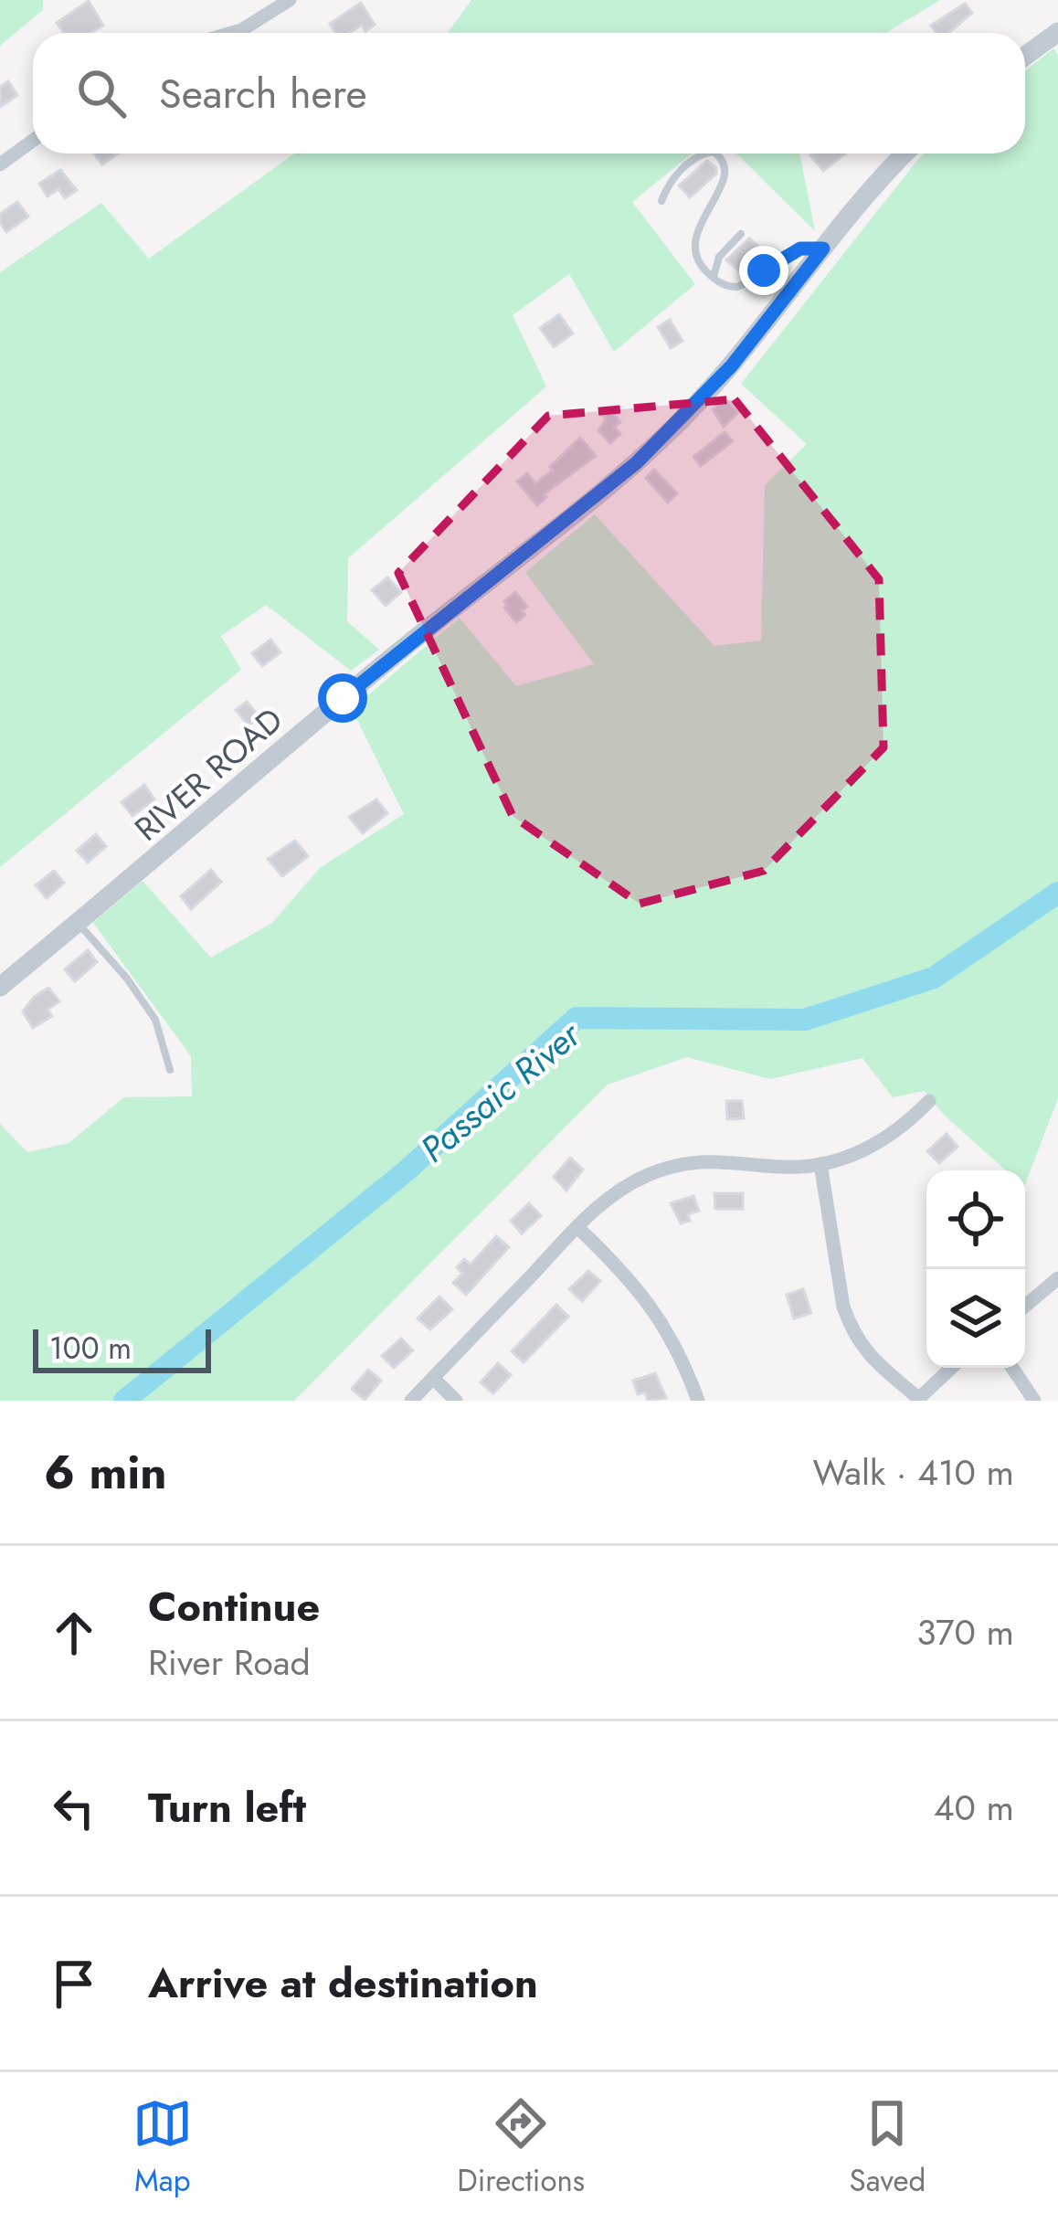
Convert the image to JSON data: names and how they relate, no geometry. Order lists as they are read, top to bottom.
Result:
{
  "streets": {
    "street": ["RIVER ROAD"]
  },
  "water": ["Passaic River"],
  "scale_bar": "100 m",
  "page": {
    "search": "Search here",
    "scale": "100 m",
    "heading": ["6 min", "Walk · 410 m"],
    "list": [
      ["Continue", "River Road", "370 m"],
      ["Turn left", "40 m"],
      "Arrive at destination"
    ],
    "nav": ["Map", "Directions", "Saved"]
  }
}
